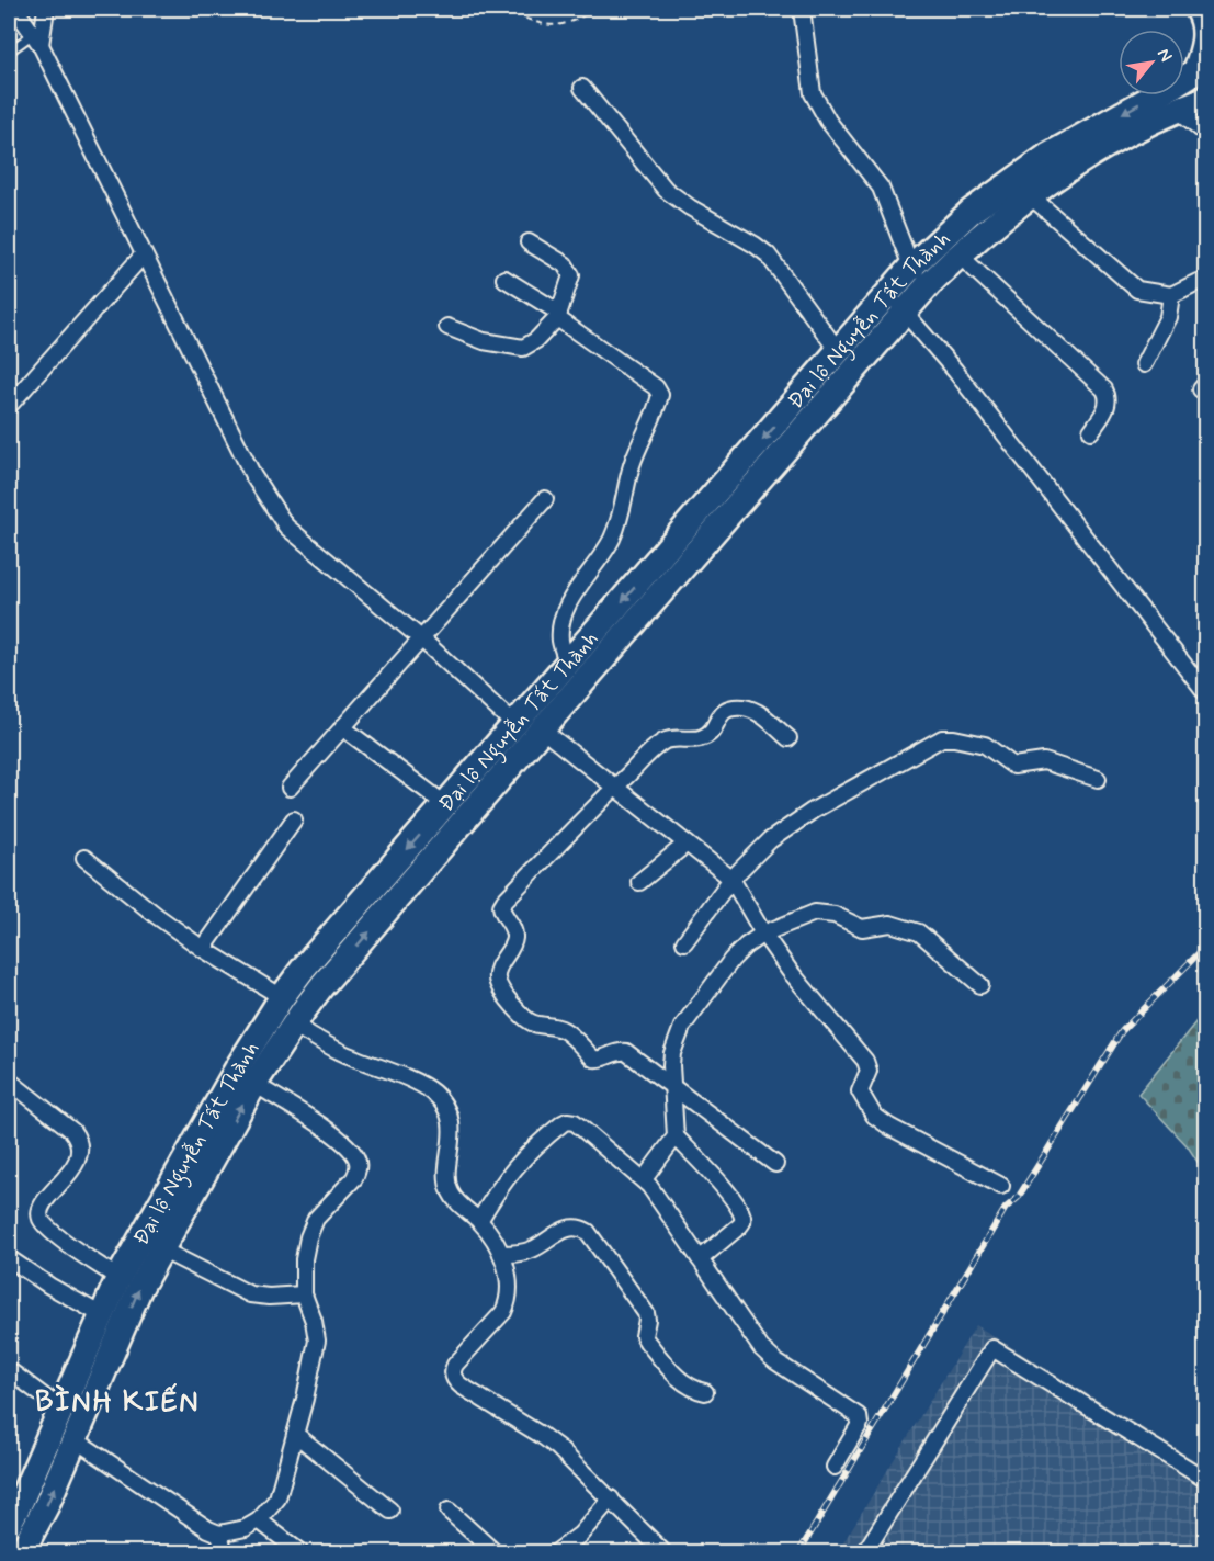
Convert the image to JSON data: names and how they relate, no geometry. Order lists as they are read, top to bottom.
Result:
{
  "streets": {
    "main road": ["Đại lộ Nguyễn Tất Thành"]
  },
  "districts": ["BÌNH KIẾN"],
  "north": "top right"
}
